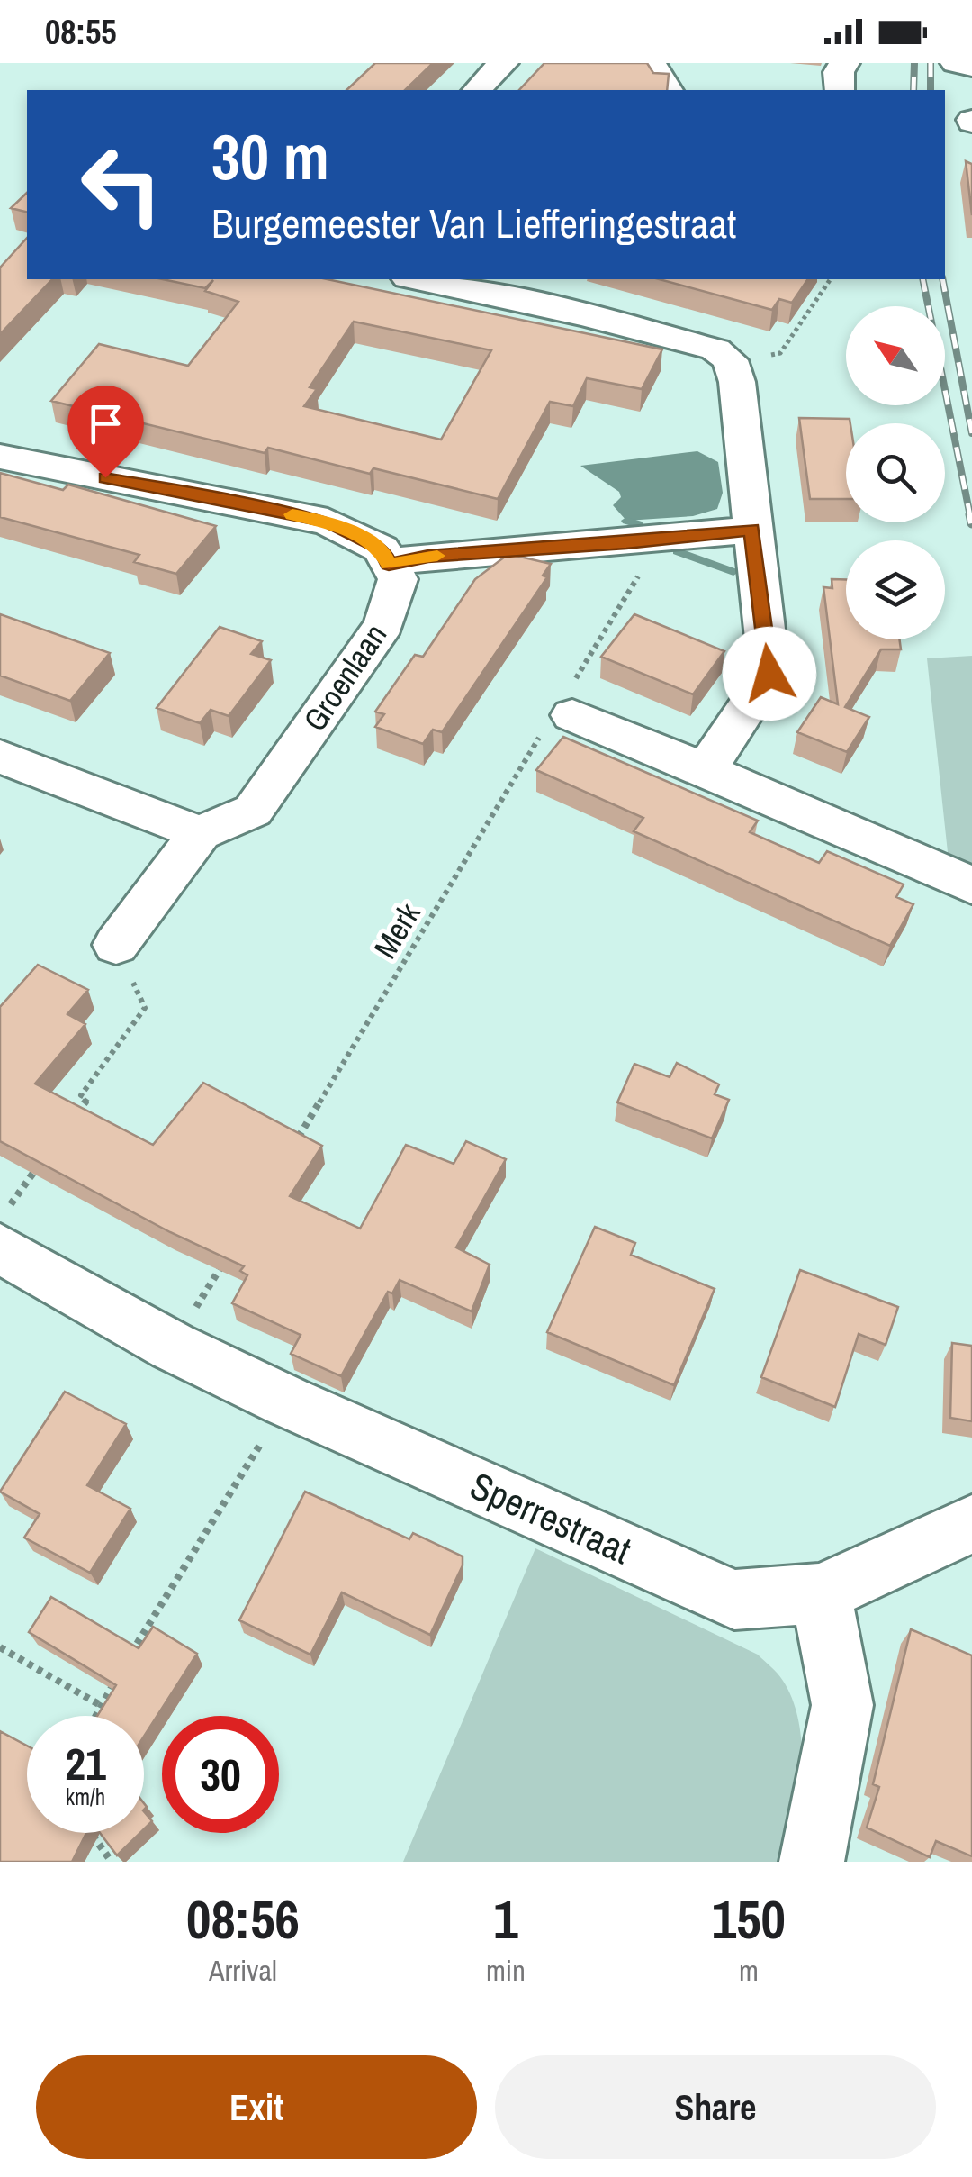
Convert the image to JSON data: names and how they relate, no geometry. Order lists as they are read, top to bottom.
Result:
{
  "streets": {
    "street": ["Groenlaan", "Sperrestraat"],
    "path": ["Merk"]
  },
  "north": "top left",
  "page": {
    "status": "08:55",
    "turn": ["30 m", "Burgemeester Van Liefferingestraat"],
    "speed": "21 km/h",
    "limit": "30",
    "eta": [
      "08:56",
      "Arrival",
      "1",
      "min",
      "150",
      "m"
    ],
    "buttons": ["Exit", "Share"]
  }
}
